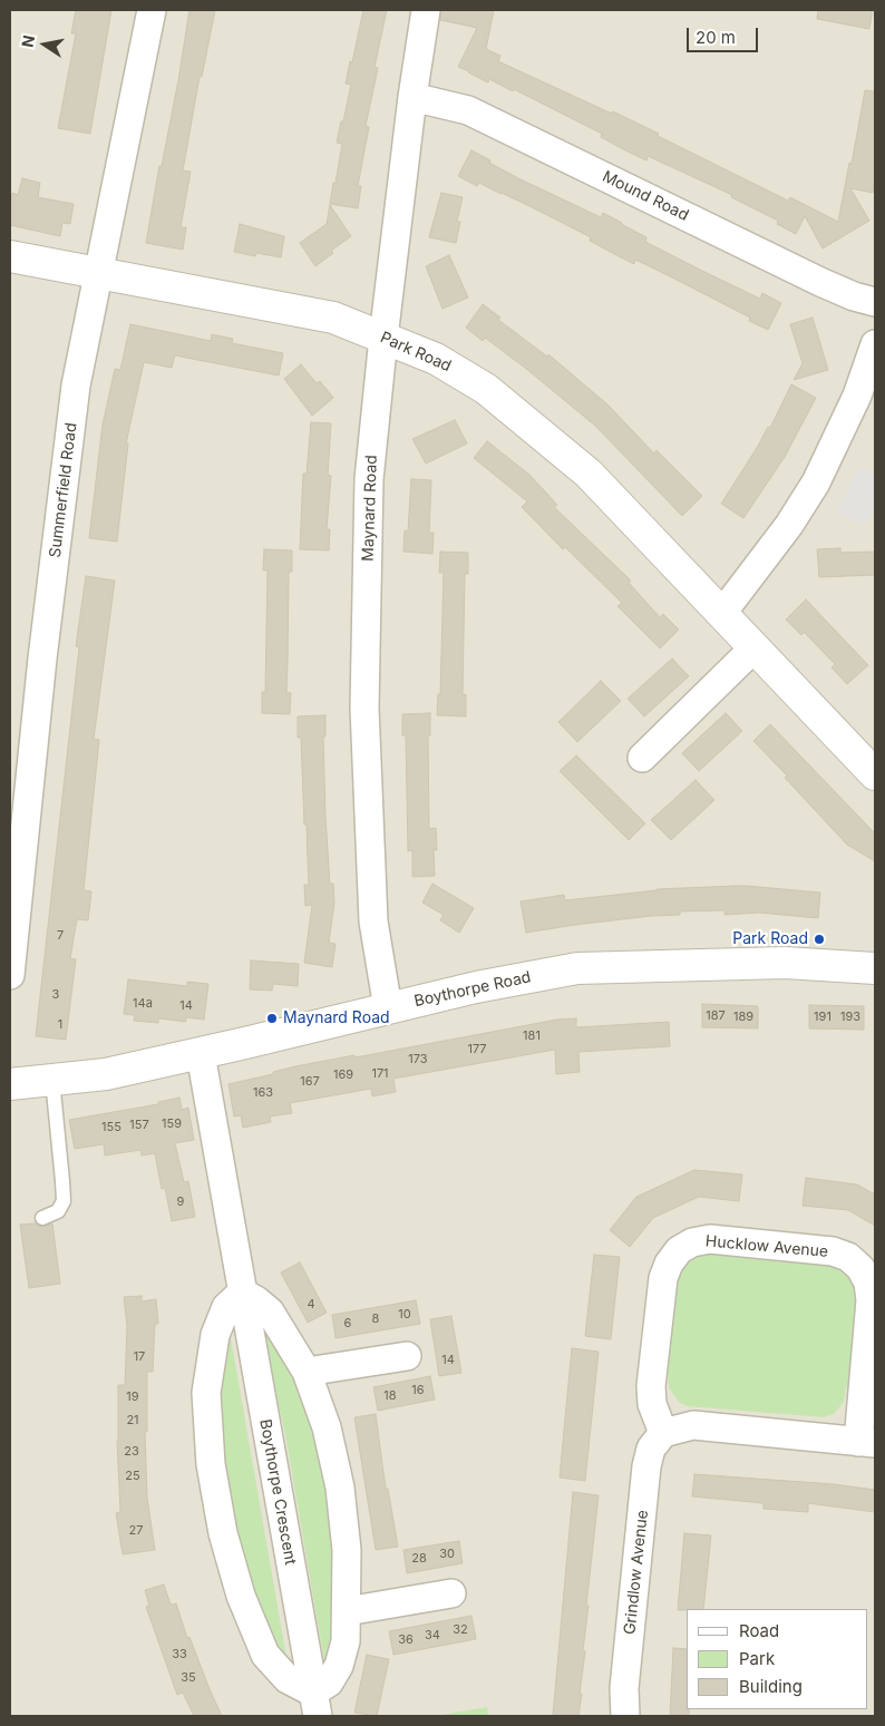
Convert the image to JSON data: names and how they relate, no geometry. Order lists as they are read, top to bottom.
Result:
{
  "streets": {
    "street": [
      "Mound Road",
      "Park Road",
      "Summerfield Road",
      "Maynard Road",
      "Boythorpe Road",
      "Hucklow Avenue",
      "Boythorpe Crescent",
      "Grindlow Avenue"
    ]
  },
  "crossings": [
    ["Mound Road", "Maynard Road"],
    ["Park Road", "Summerfield Road"],
    ["Park Road", "Maynard Road"],
    ["Maynard Road", "Boythorpe Road"],
    ["Boythorpe Road", "Boythorpe Crescent"],
    ["Hucklow Avenue", "Grindlow Avenue"]
  ],
  "places": ["Park Road", "Maynard Road"],
  "house_numbers": [
    "7",
    "3",
    "14a",
    "14",
    "187",
    "189",
    "191",
    "193",
    "1",
    "181",
    "177",
    "173",
    "171",
    "169",
    "167",
    "163",
    "159",
    "157",
    "155",
    "9",
    "4",
    "10",
    "8",
    "6",
    "17",
    "14",
    "16",
    "18",
    "19",
    "21",
    "23",
    "25",
    "27",
    "30",
    "28",
    "32",
    "34",
    "36",
    "33",
    "35"
  ],
  "legend": ["Road", "Park", "Building"],
  "scale_bar": "20 m",
  "north": "left"
}
